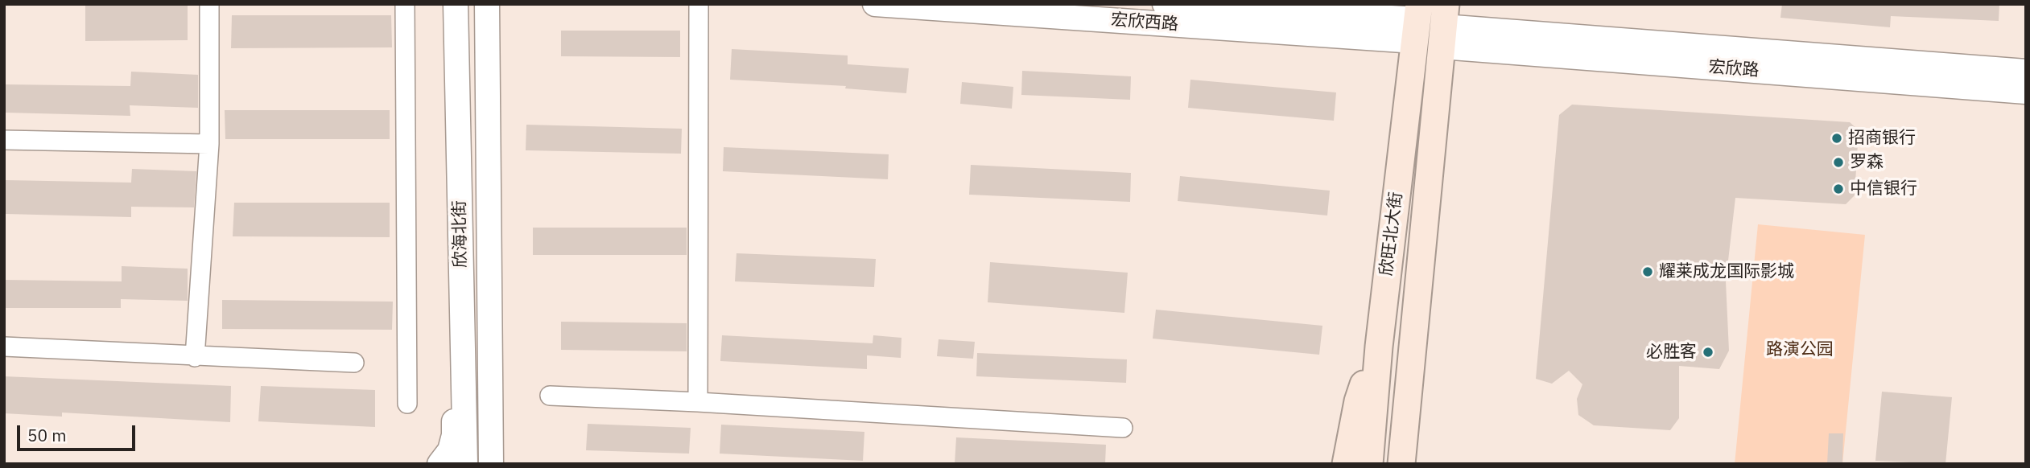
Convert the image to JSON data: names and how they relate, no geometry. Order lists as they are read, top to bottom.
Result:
{
  "streets": {
    "main road": ["欣旺北大街"],
    "street": ["宏欣西路", "宏欣路", "欣海北街"]
  },
  "crossings": [
    ["宏欣西路", "欣旺北大街"],
    ["宏欣路", "欣旺北大街"]
  ],
  "parks": ["路演公园"],
  "places": [
    "招商银行",
    "罗森",
    "中信银行",
    "耀莱成龙国际影城",
    "必胜客"
  ],
  "scale_bar": "50 m"
}
